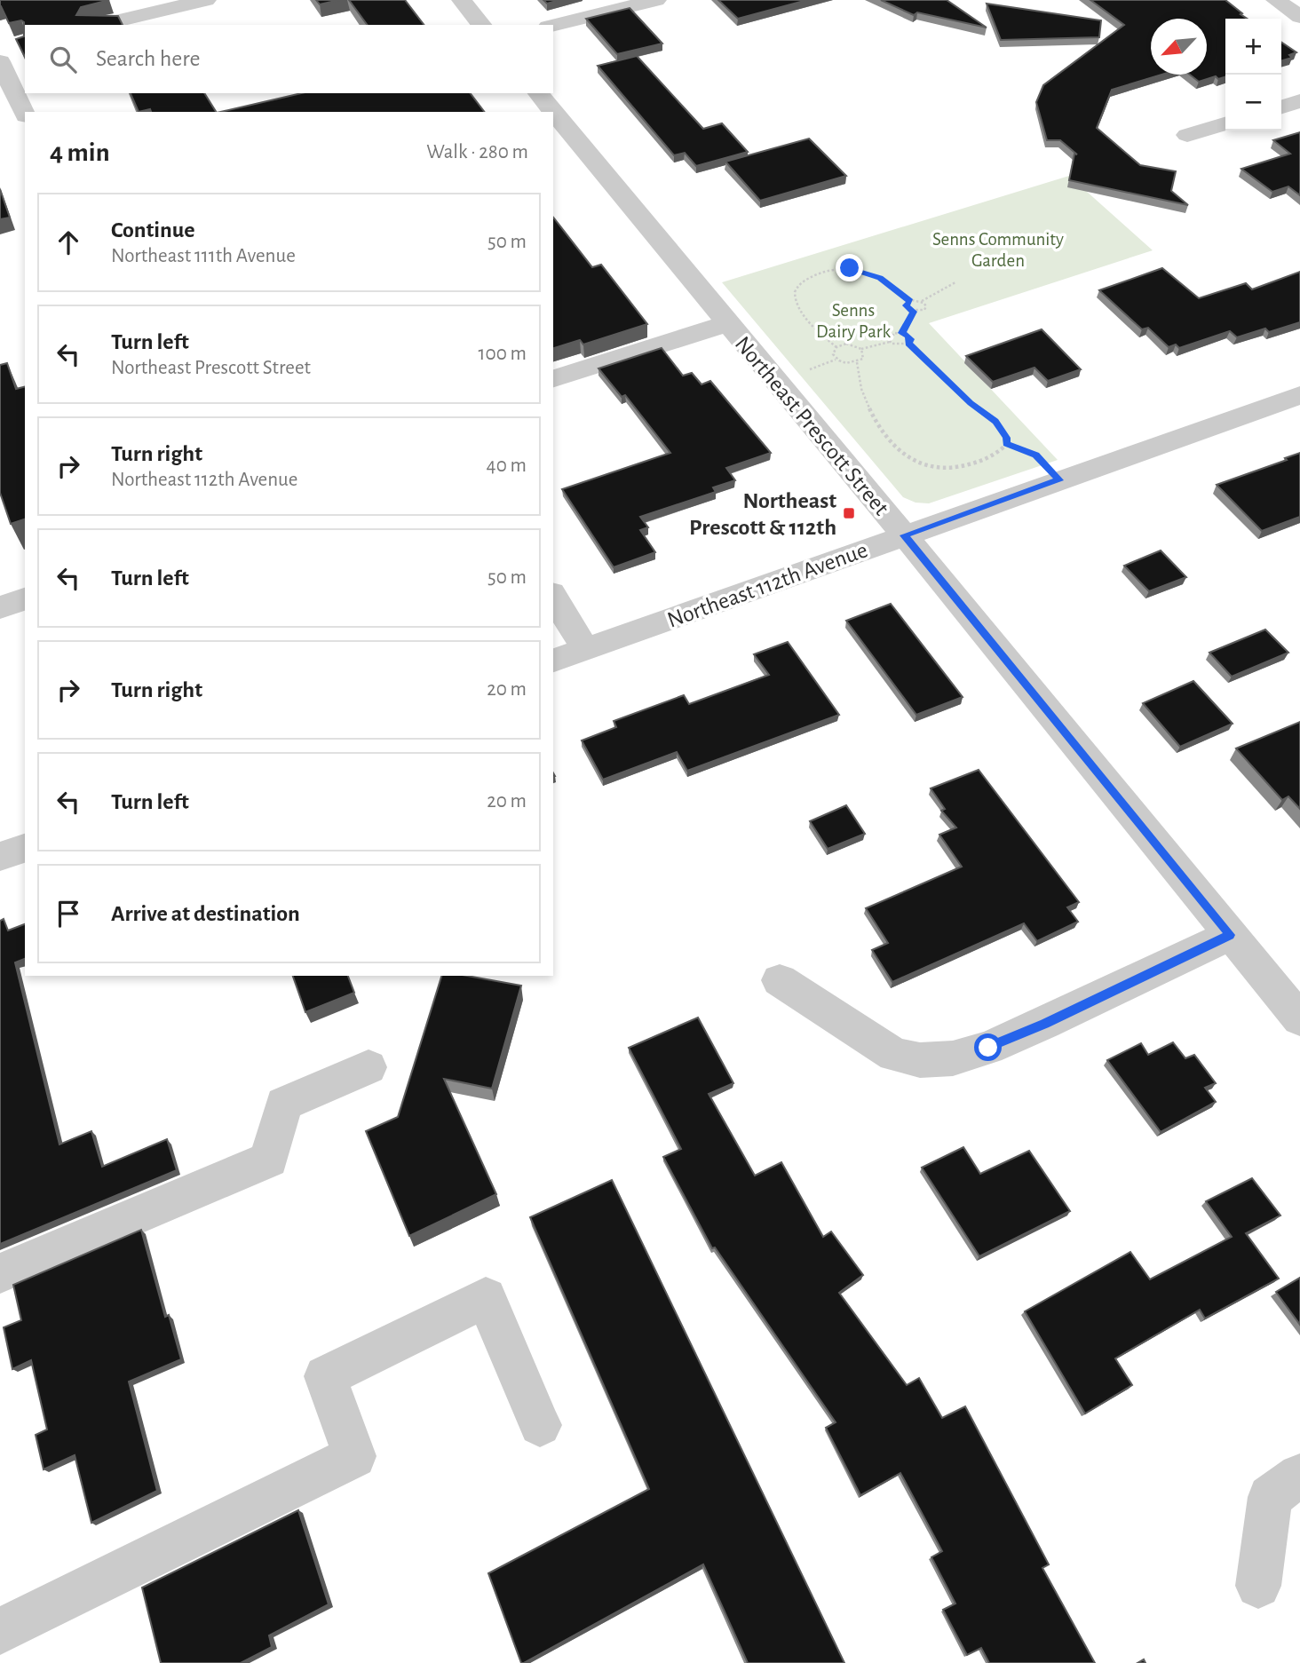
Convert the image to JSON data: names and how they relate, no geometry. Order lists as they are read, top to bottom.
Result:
{
  "streets": {
    "street": ["Northeast Prescott Street", "Northeast 112th Avenue"]
  },
  "crossings": [
    ["Northeast Prescott Street", "Northeast 112th Avenue"]
  ],
  "parks": ["Senns Community Garden", "Senns Dairy Park"],
  "places": {
    "transit": ["Northeast Prescott & 112th"]
  },
  "north": "bottom left",
  "page": {
    "map_buttons": ["+", "−"],
    "search": "Search here",
    "heading": ["4 min", "Walk · 280 m"],
    "list": [
      ["Continue", "Northeast 111th Avenue", "50 m"],
      ["Turn left", "Northeast Prescott Street", "100 m"],
      ["Turn right", "Northeast 112th Avenue", "40 m"],
      ["Turn left", "50 m"],
      ["Turn right", "20 m"],
      ["Turn left", "20 m"],
      "Arrive at destination"
    ]
  }
}
